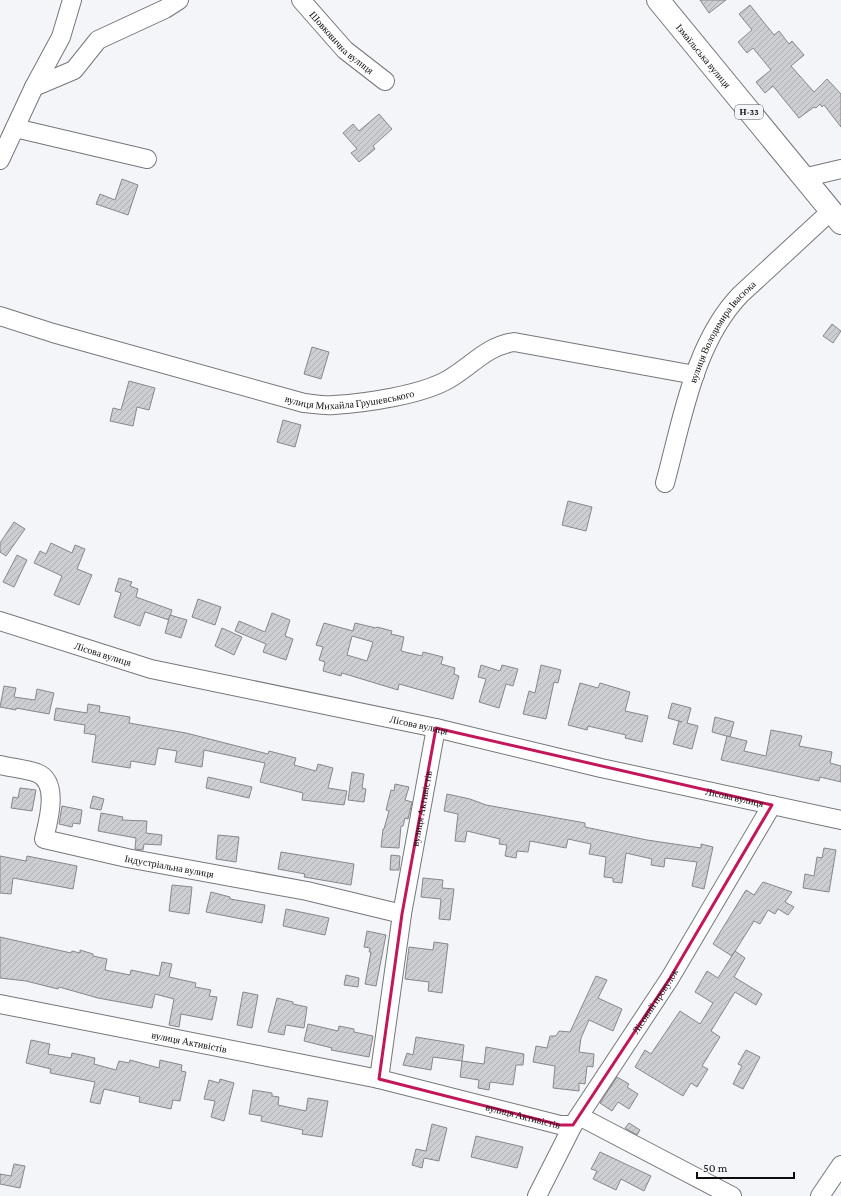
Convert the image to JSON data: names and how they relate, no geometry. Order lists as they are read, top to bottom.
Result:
{
  "streets": {
    "main road": ["Ізмаїльська вулиця", "Н-33"],
    "street": [
      "Шовковична вулиця",
      "вулиця Володимира Івасюка",
      "вулиця Михайла Грушевського",
      "Лісова вулиця",
      "вулиця Активістів",
      "Індустріальна вулиця",
      "Лісовий провулок"
    ]
  },
  "crossings": [
    ["Ізмаїльська вулиця", "вулиця Володимира Івасюка"],
    ["вулиця Володимира Івасюка", "вулиця Михайла Грушевського"],
    ["Лісова вулиця", "вулиця Активістів"],
    ["Лісова вулиця", "Лісовий провулок"],
    ["вулиця Активістів", "Індустріальна вулиця"],
    ["вулиця Активістів", "Лісовий провулок"]
  ],
  "scale_bar": "50 m"
}
